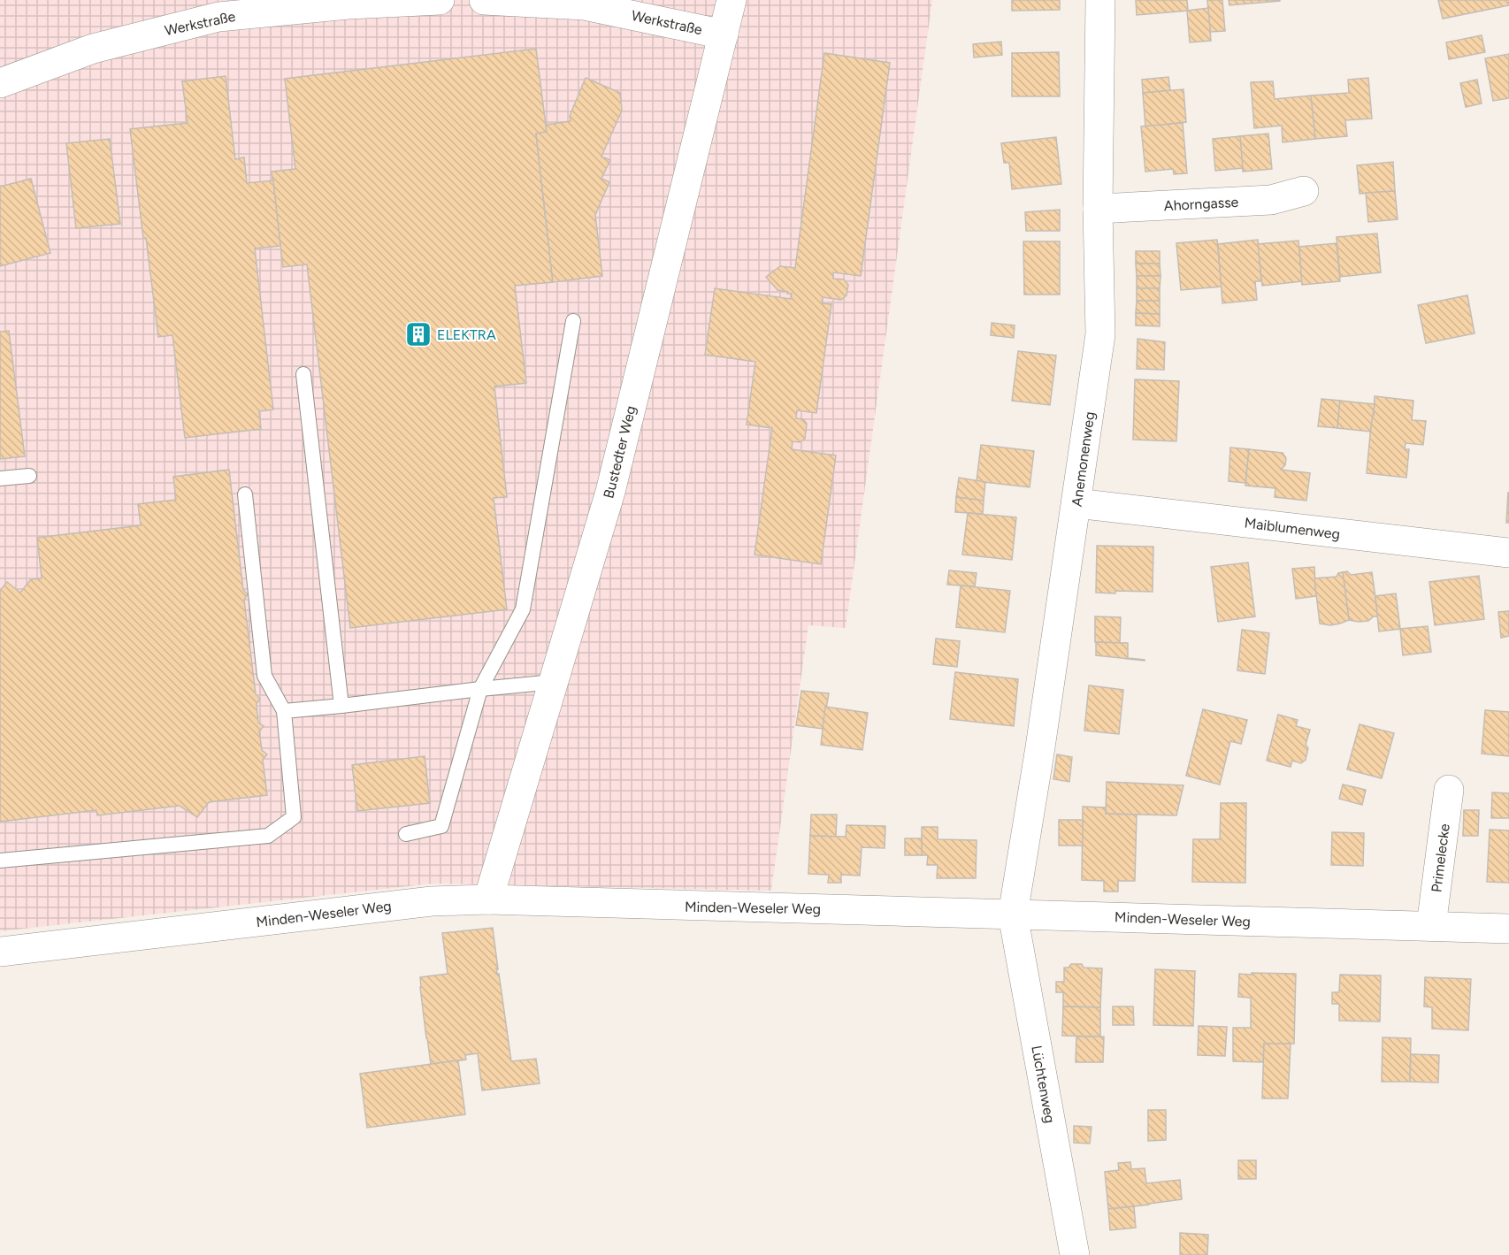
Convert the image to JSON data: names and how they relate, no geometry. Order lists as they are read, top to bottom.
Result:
{
  "streets": {
    "street": [
      "Werkstraße",
      "Ahorngasse",
      "Bustedter Weg",
      "Anemonenweg",
      "Maiblumenweg",
      "Primelecke",
      "Minden-Weseler Weg",
      "Lüchtenweg"
    ]
  },
  "crossings": [
    ["Werkstraße", "Bustedter Weg"],
    ["Ahorngasse", "Anemonenweg"],
    ["Bustedter Weg", "Minden-Weseler Weg"],
    ["Anemonenweg", "Maiblumenweg"],
    ["Anemonenweg", "Minden-Weseler Weg"],
    ["Anemonenweg", "Lüchtenweg"],
    ["Primelecke", "Minden-Weseler Weg"],
    ["Minden-Weseler Weg", "Lüchtenweg"]
  ],
  "places": {
    "building": ["ELEKTRA"]
  }
}
